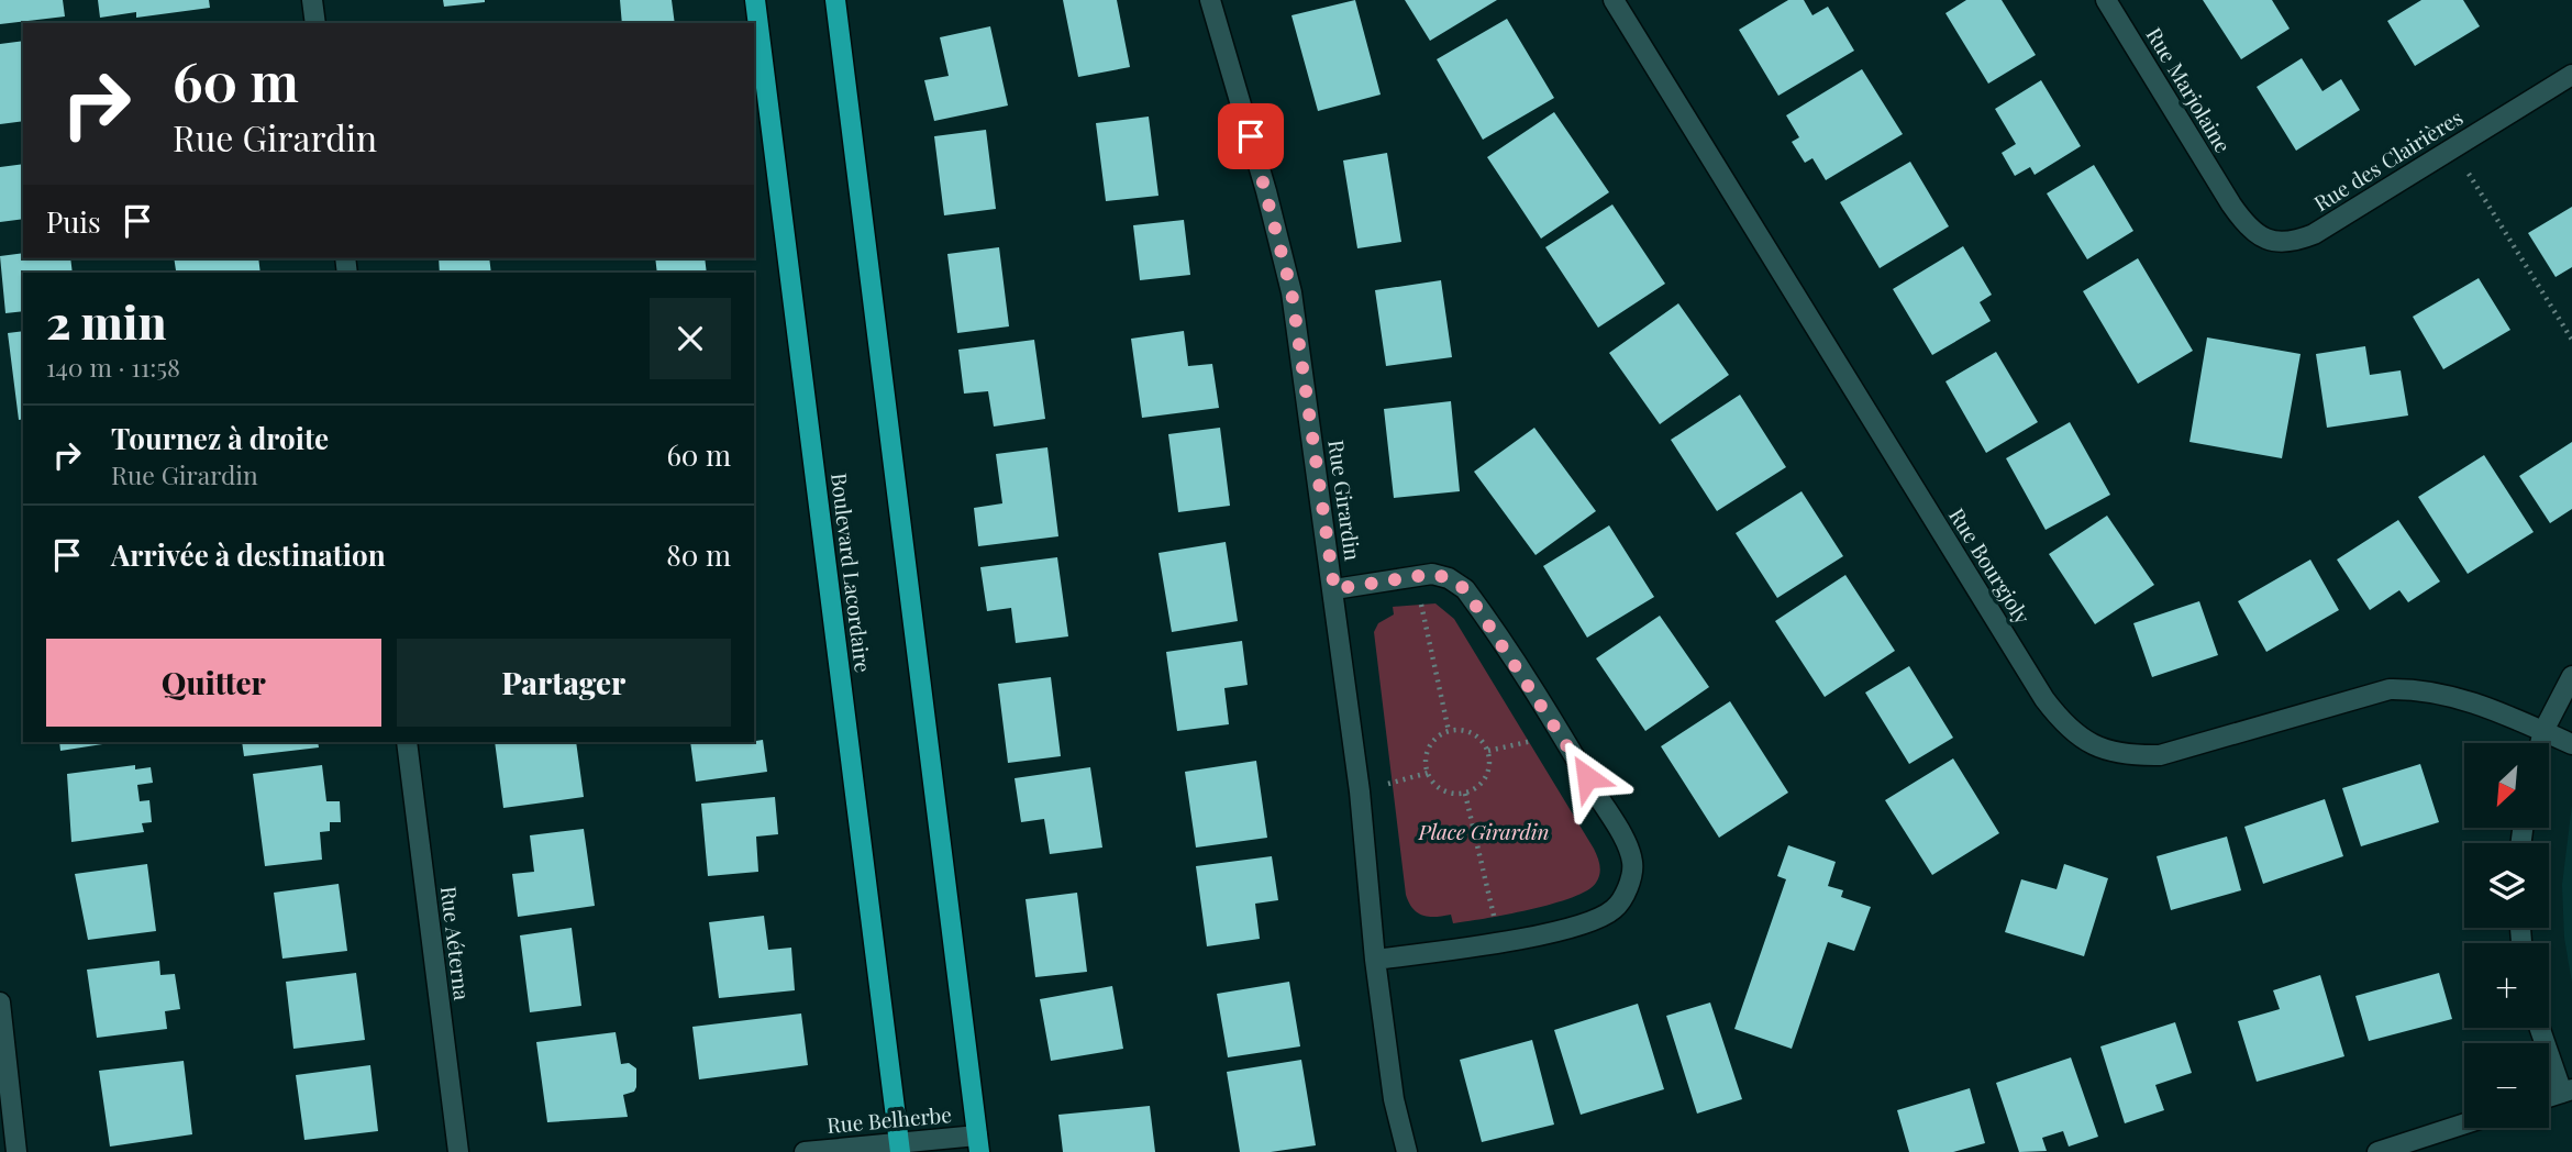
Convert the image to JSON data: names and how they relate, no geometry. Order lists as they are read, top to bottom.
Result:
{
  "streets": {
    "main road": ["Boulevard Lacordaire"],
    "street": [
      "Rue Marjolaine",
      "Rue des Clairières",
      "Rue Girardin",
      "Rue Bourgjoly",
      "Rue Aéterna",
      "Rue Belherbe"
    ]
  },
  "crossings": [
    ["Rue Marjolaine", "Rue des Clairières"],
    ["Boulevard Lacordaire", "Rue Belherbe"]
  ],
  "parks": ["Place Girardin"],
  "north": "bottom left",
  "page": {
    "turn": ["60 m", "Rue Girardin"],
    "then": "Puis",
    "heading": ["2 min", "140 m · 11:58"],
    "list": [
      {
        "name": "Tournez à droite",
        "note": "Rue Girardin",
        "value": "60 m"
      },
      {
        "name": "Arrivée à destination",
        "value": "80 m"
      }
    ],
    "buttons": ["Quitter", "Partager"],
    "map_buttons": ["+", "−"]
  }
}
